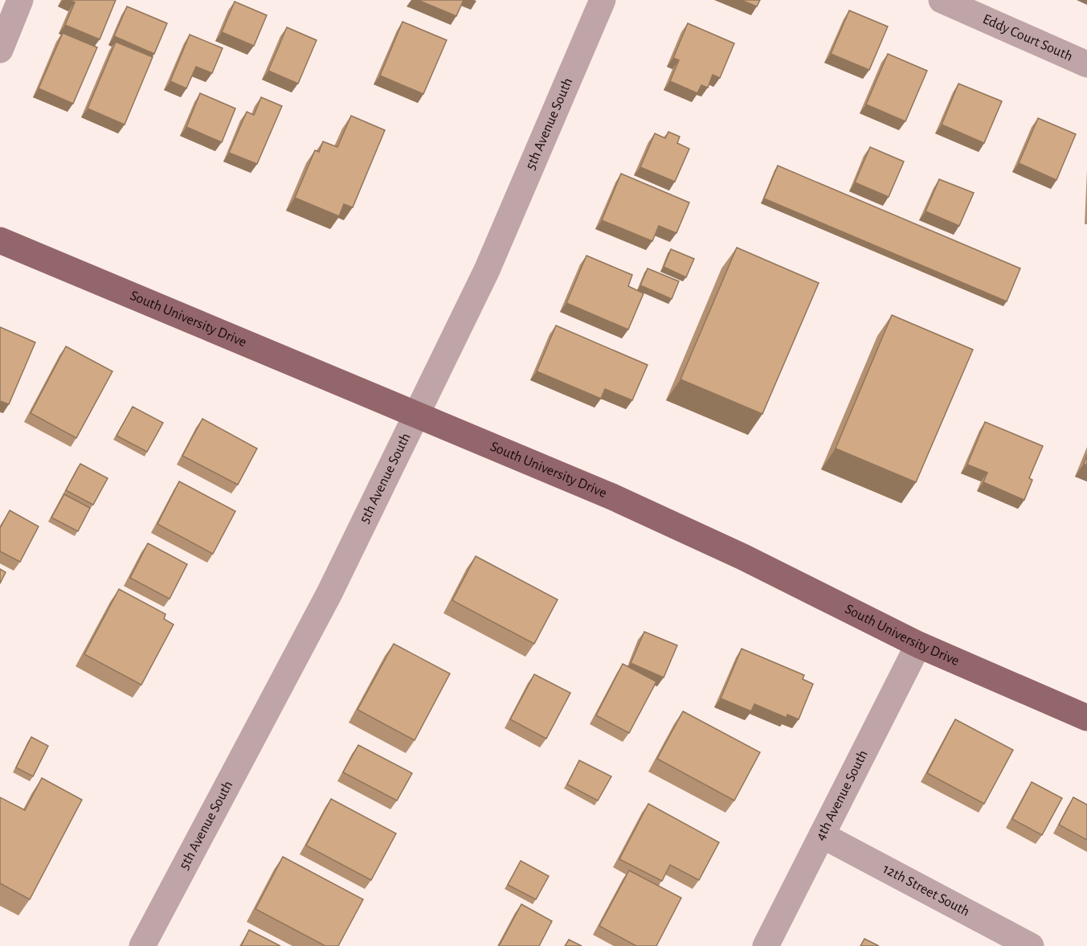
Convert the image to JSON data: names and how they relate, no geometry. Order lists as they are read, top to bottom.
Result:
{
  "streets": {
    "main road": ["South University Drive"],
    "street": [
      "Eddy Court South",
      "5th Avenue South",
      "4th Avenue South",
      "12th Street South"
    ]
  },
  "crossings": [
    ["5th Avenue South", "South University Drive"],
    ["South University Drive", "4th Avenue South"],
    ["4th Avenue South", "12th Street South"]
  ]
}
